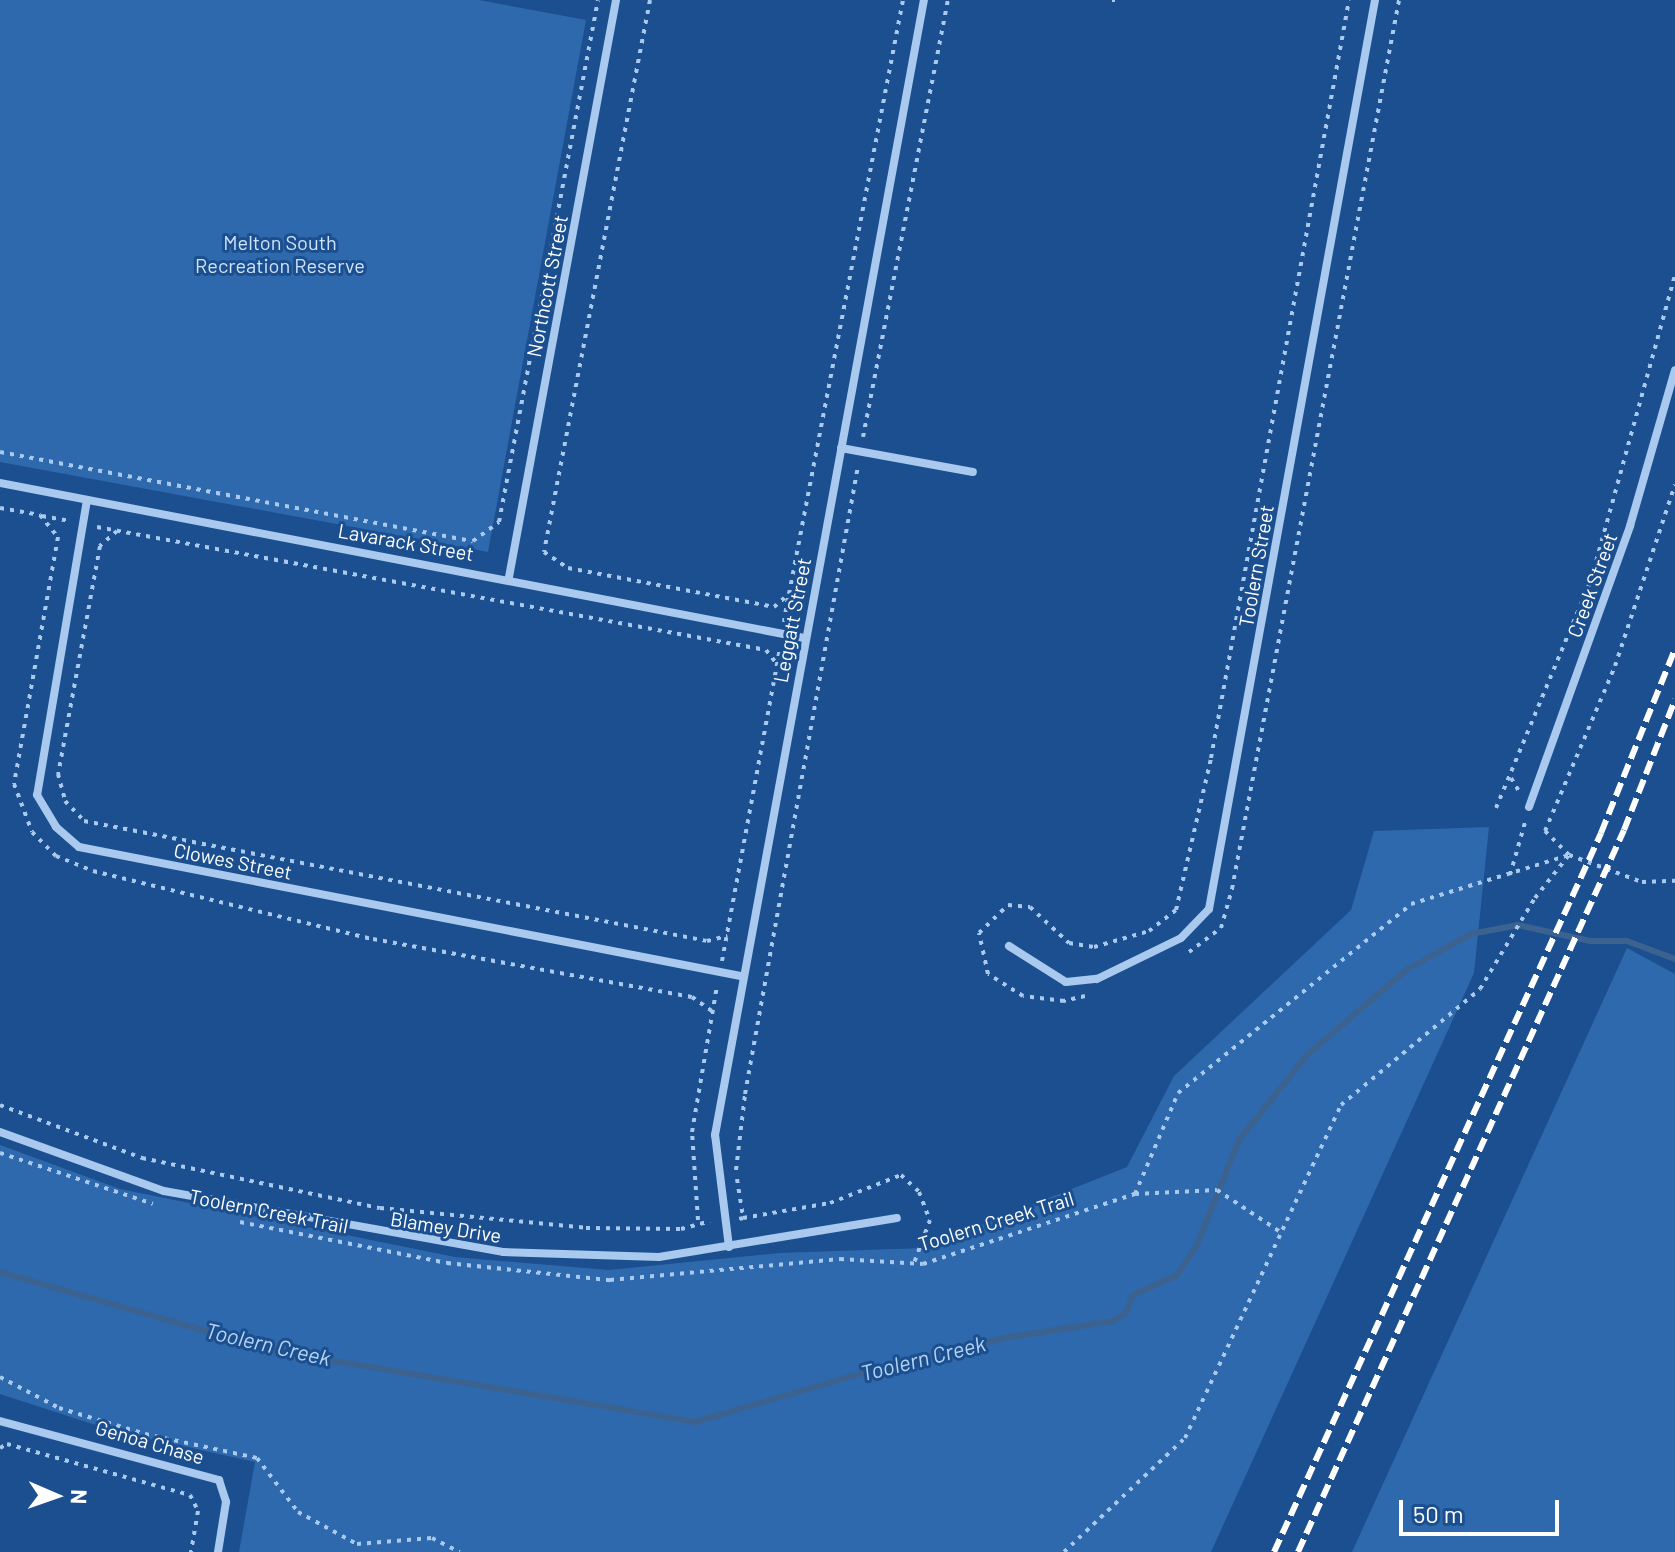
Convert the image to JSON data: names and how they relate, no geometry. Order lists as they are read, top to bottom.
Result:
{
  "streets": {
    "street": [
      "Northcott Street",
      "Lavarack Street",
      "Toolern Street",
      "Creek Street",
      "Leggatt Street",
      "Clowes Street",
      "Blamey Drive",
      "Genoa Chase"
    ],
    "path": ["Toolern Creek Trail"]
  },
  "crossings": [
    ["Northcott Street", "Lavarack Street"],
    ["Lavarack Street", "Leggatt Street"],
    ["Lavarack Street", "Clowes Street"],
    ["Leggatt Street", "Clowes Street"],
    ["Leggatt Street", "Blamey Drive"]
  ],
  "water": ["Toolern Creek"],
  "parks": ["Melton South Recreation Reserve"],
  "scale_bar": "50 m",
  "north": "right"
}
